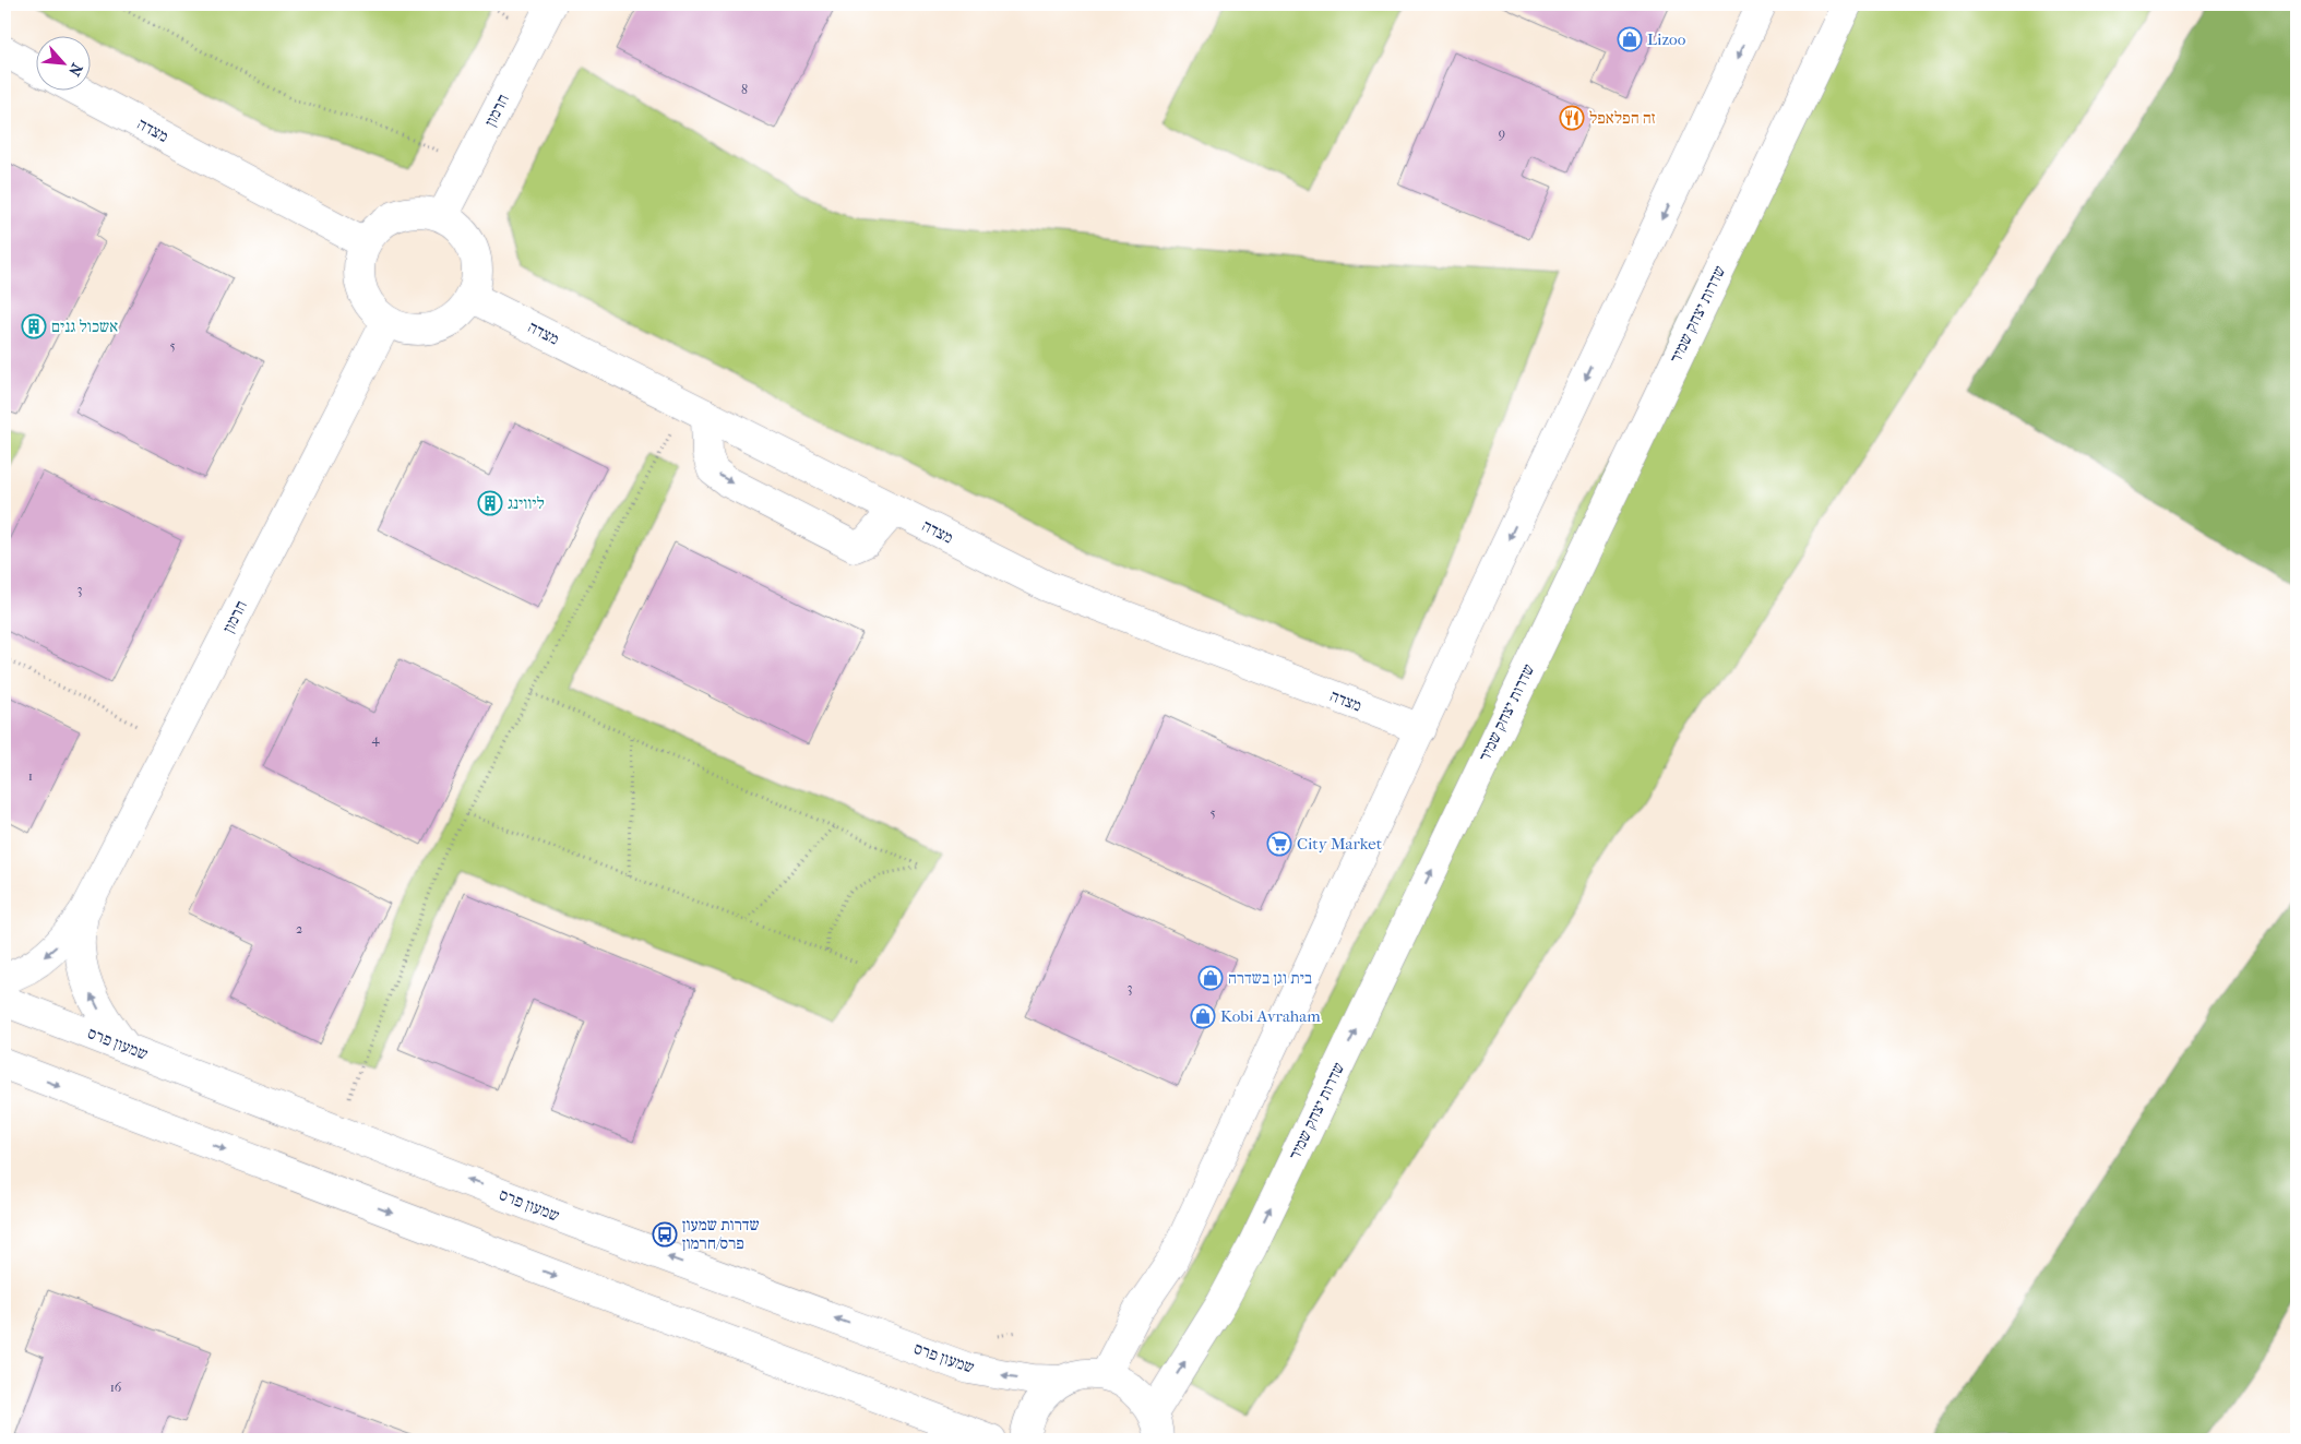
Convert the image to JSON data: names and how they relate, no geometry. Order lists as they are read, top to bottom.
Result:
{
  "streets": {
    "street": [
      "חרמון",
      "מצדה",
      "שדרות יצחק שמיר",
      "שמעון פרס"
    ]
  },
  "crossings": [
    ["חרמון", "מצדה"],
    ["חרמון", "שמעון פרס"]
  ],
  "places": {
    "shop": ["Lizoo", "בית וגן בשדרה", "Kobi Avraham"],
    "restaurant": ["זה הפלאפל"],
    "building": ["אשכול גנים", "ליווינג"],
    "supermarket": ["City Market"],
    "bus stop": ["שדרות שמעון פרס/חרמון"]
  },
  "house_numbers": [
    "8",
    "9",
    "5",
    "3",
    "4",
    "1",
    "5",
    "2",
    "3",
    "16"
  ],
  "north": "bottom right"
}
